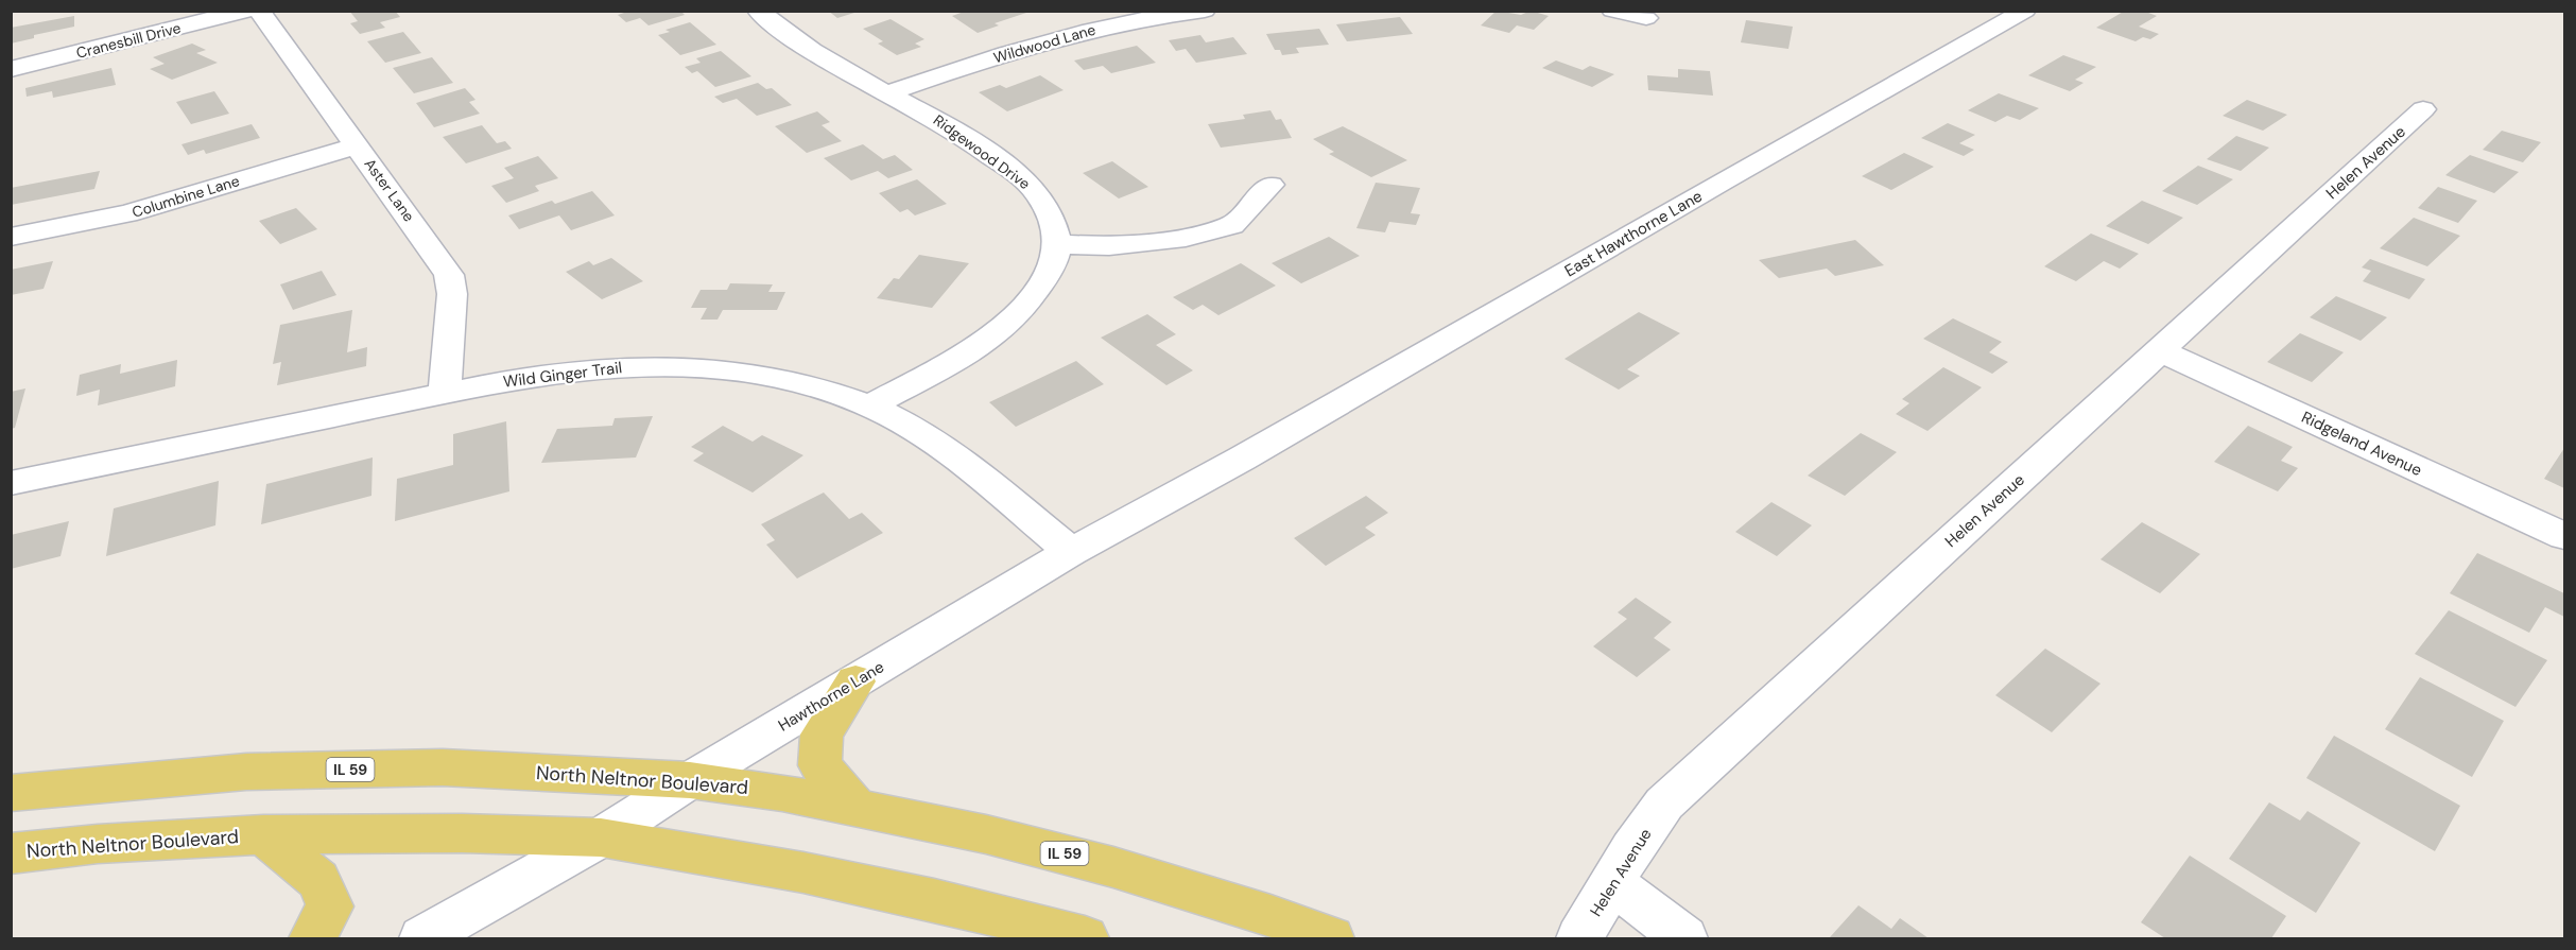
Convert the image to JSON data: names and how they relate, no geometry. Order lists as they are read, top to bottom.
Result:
{
  "streets": {
    "main road": ["IL 59", "North Neltnor Boulevard"],
    "street": [
      "Cranesbill Drive",
      "Wildwood Lane",
      "Ridgewood Drive",
      "Helen Avenue",
      "Aster Lane",
      "Columbine Lane",
      "East Hawthorne Lane",
      "Wild Ginger Trail",
      "Ridgeland Avenue",
      "Hawthorne Lane"
    ]
  },
  "crossings": [
    ["Wildwood Lane", "Ridgewood Drive"],
    ["Helen Avenue", "Ridgeland Avenue"],
    ["Aster Lane", "Columbine Lane"],
    ["Aster Lane", "Wild Ginger Trail"],
    ["East Hawthorne Lane", "Hawthorne Lane"],
    ["Wild Ginger Trail", "Hawthorne Lane"],
    ["Hawthorne Lane", "North Neltnor Boulevard"]
  ]
}
